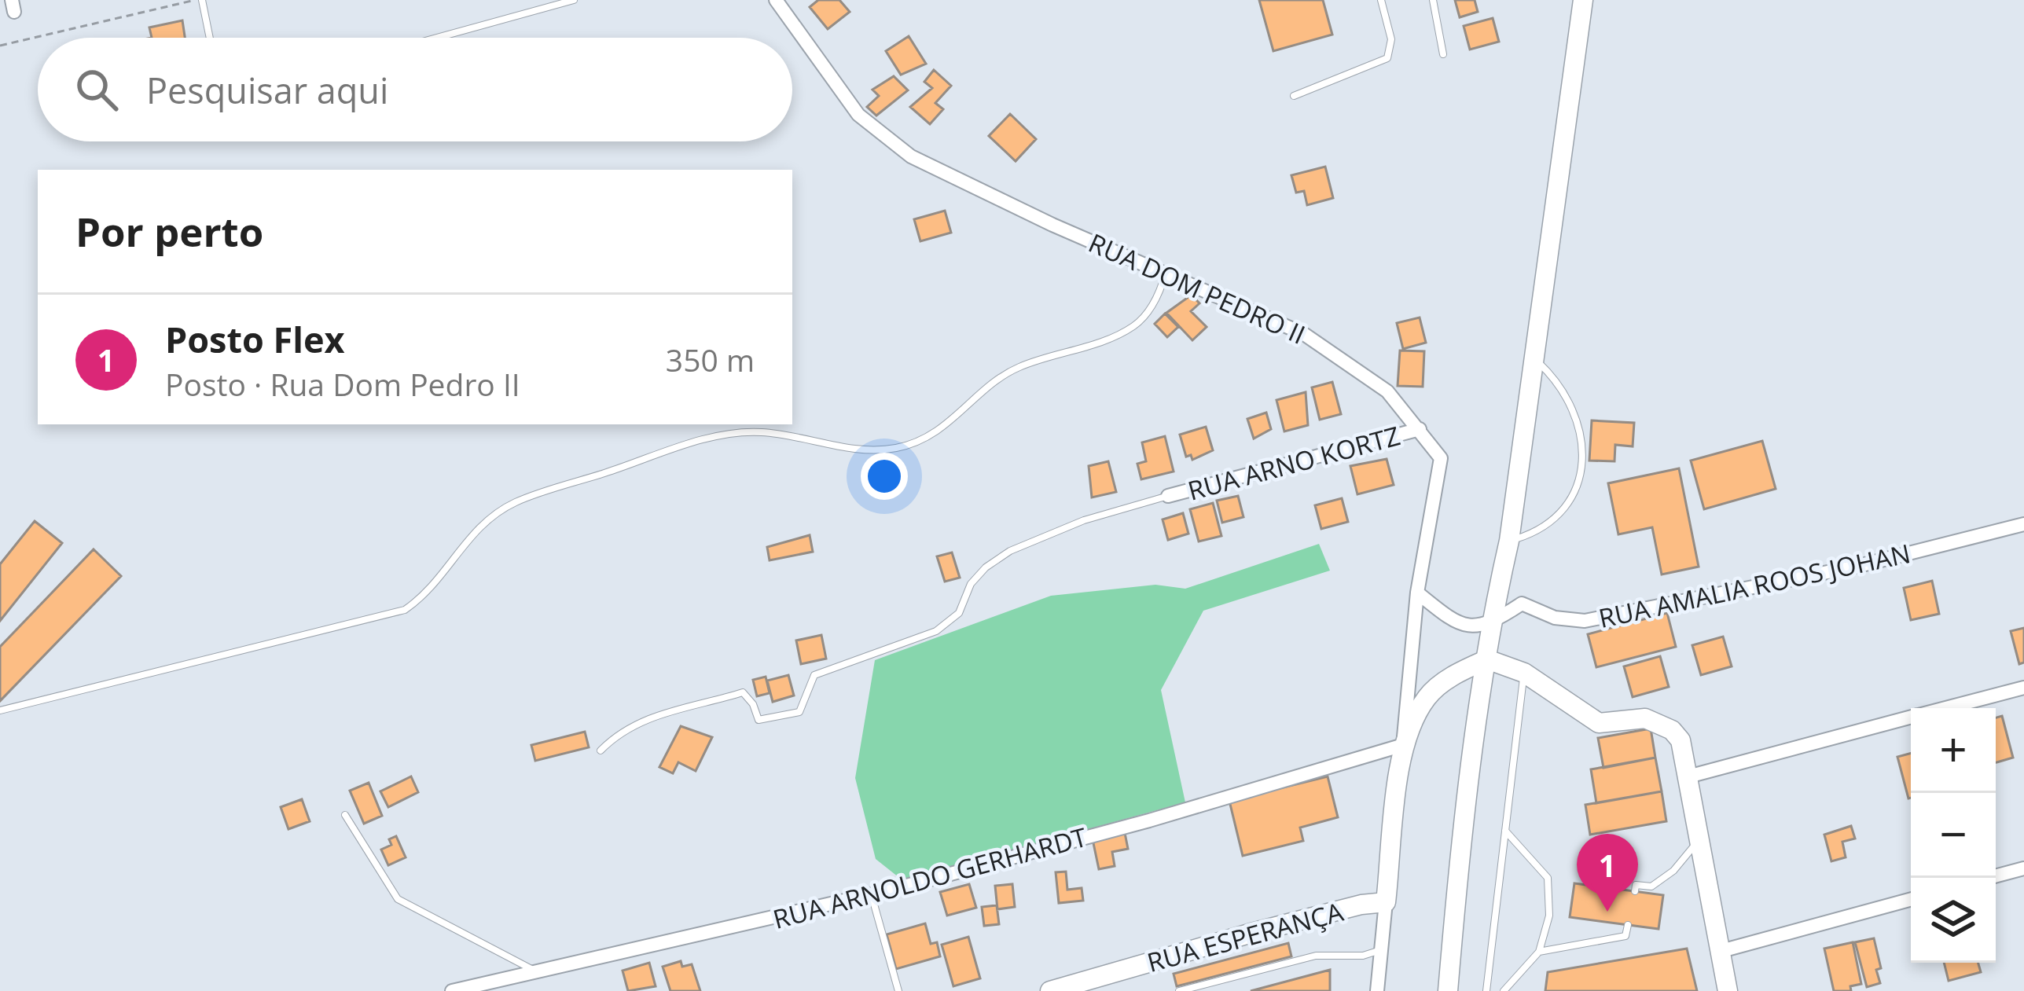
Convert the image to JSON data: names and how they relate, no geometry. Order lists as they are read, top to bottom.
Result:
{
  "streets": {
    "street": [
      "RUA DOM PEDRO II",
      "RUA ARNO KORTZ",
      "RUA AMALIA ROOS JOHAN",
      "RUA ARNOLDO GERHARDT",
      "RUA ESPERANÇA"
    ]
  },
  "crossings": [
    ["RUA DOM PEDRO II", "RUA ARNO KORTZ"],
    ["RUA DOM PEDRO II", "RUA ARNOLDO GERHARDT"]
  ],
  "page": {
    "search": "Pesquisar aqui",
    "heading": "Por perto",
    "list": [
      {
        "mark": "1",
        "name": "Posto Flex",
        "note": "Posto · Rua Dom Pedro II",
        "value": "350 m"
      }
    ],
    "map_buttons": ["+", "−"],
    "pins": "1"
  }
}
